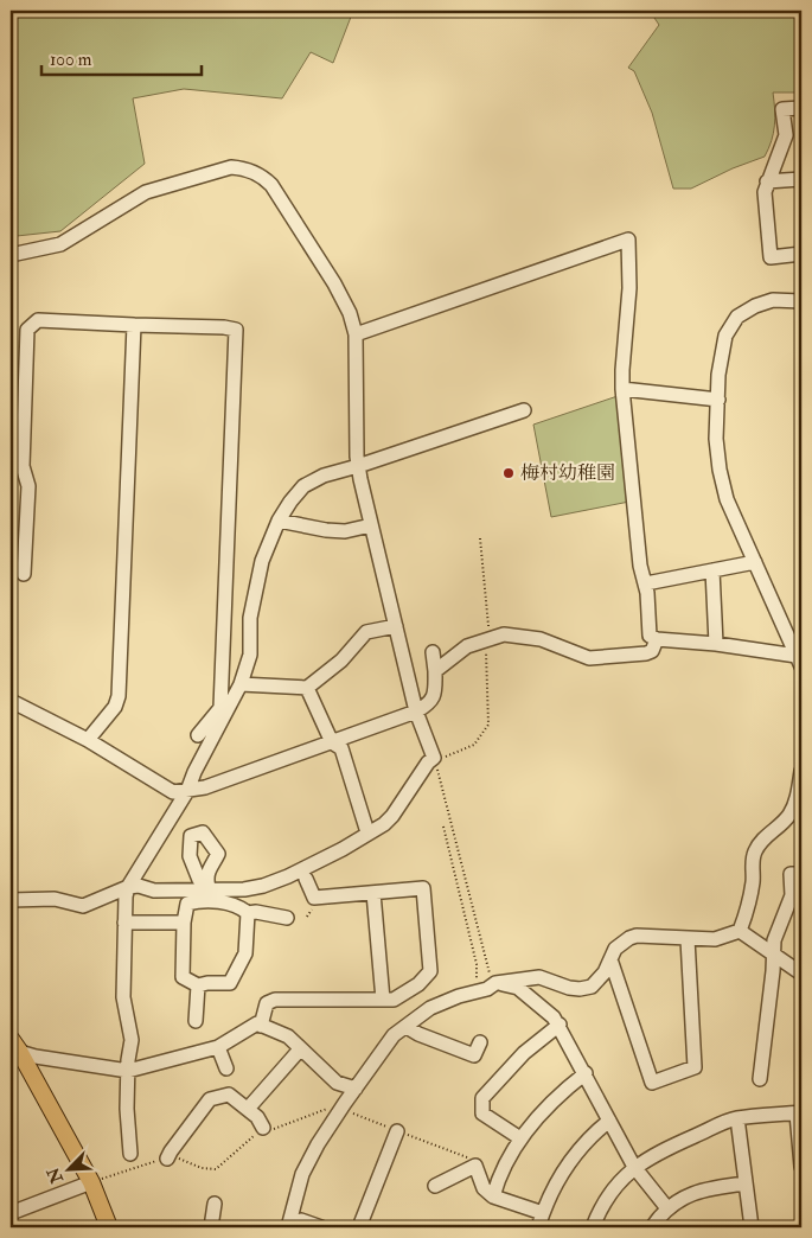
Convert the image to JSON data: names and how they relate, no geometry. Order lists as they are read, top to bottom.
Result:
{
  "places": ["梅村幼稚園"],
  "scale_bar": "100 m",
  "north": "bottom left"
}
